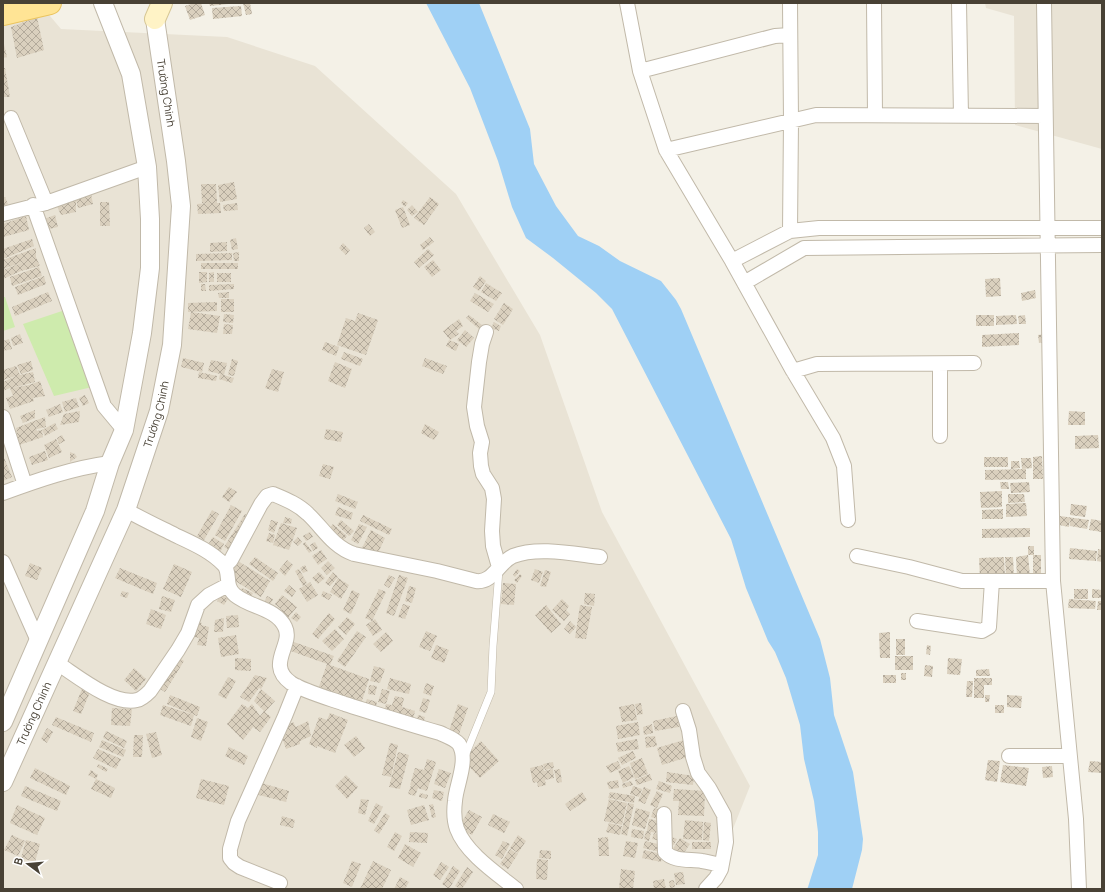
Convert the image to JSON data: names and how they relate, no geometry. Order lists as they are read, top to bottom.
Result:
{
  "streets": {
    "street": ["Trường Chinh"]
  },
  "north": "left"
}
